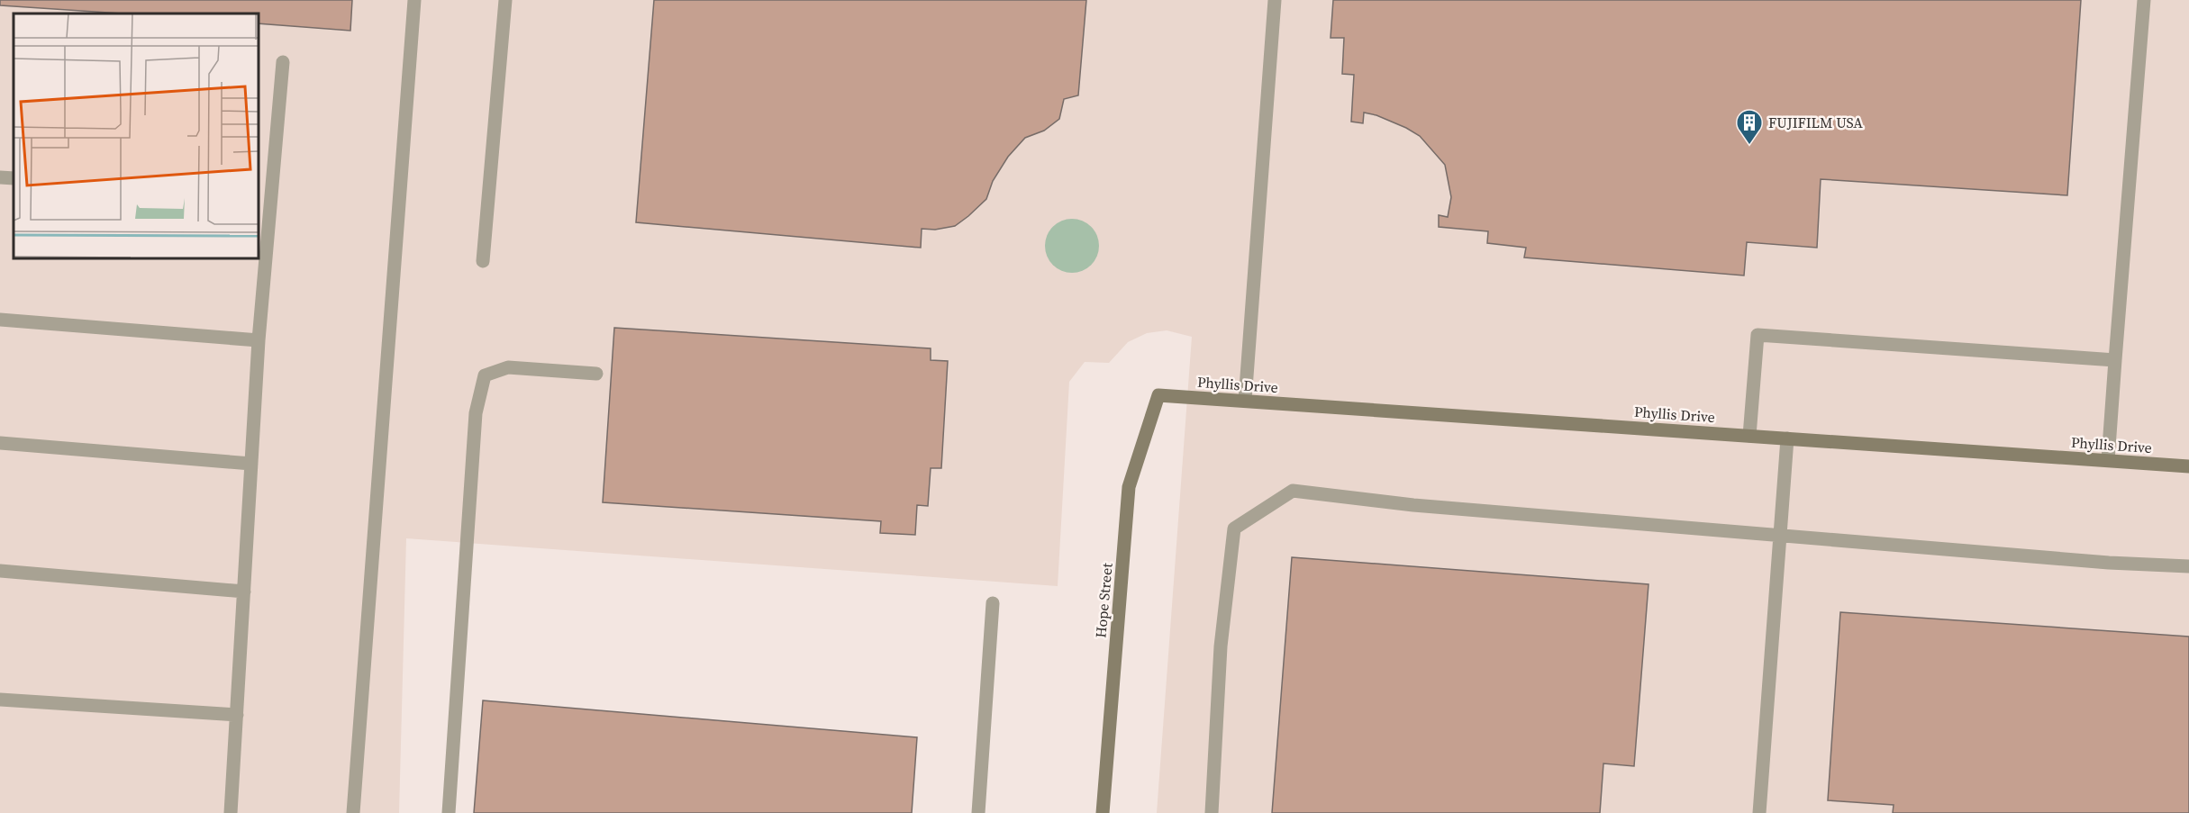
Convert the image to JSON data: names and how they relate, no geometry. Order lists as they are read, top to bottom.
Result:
{
  "streets": {
    "street": ["Phyllis Drive", "Hope Street"]
  },
  "crossings": [
    ["Phyllis Drive", "Hope Street"]
  ],
  "places": {
    "building": ["FUJIFILM USA"]
  }
}
